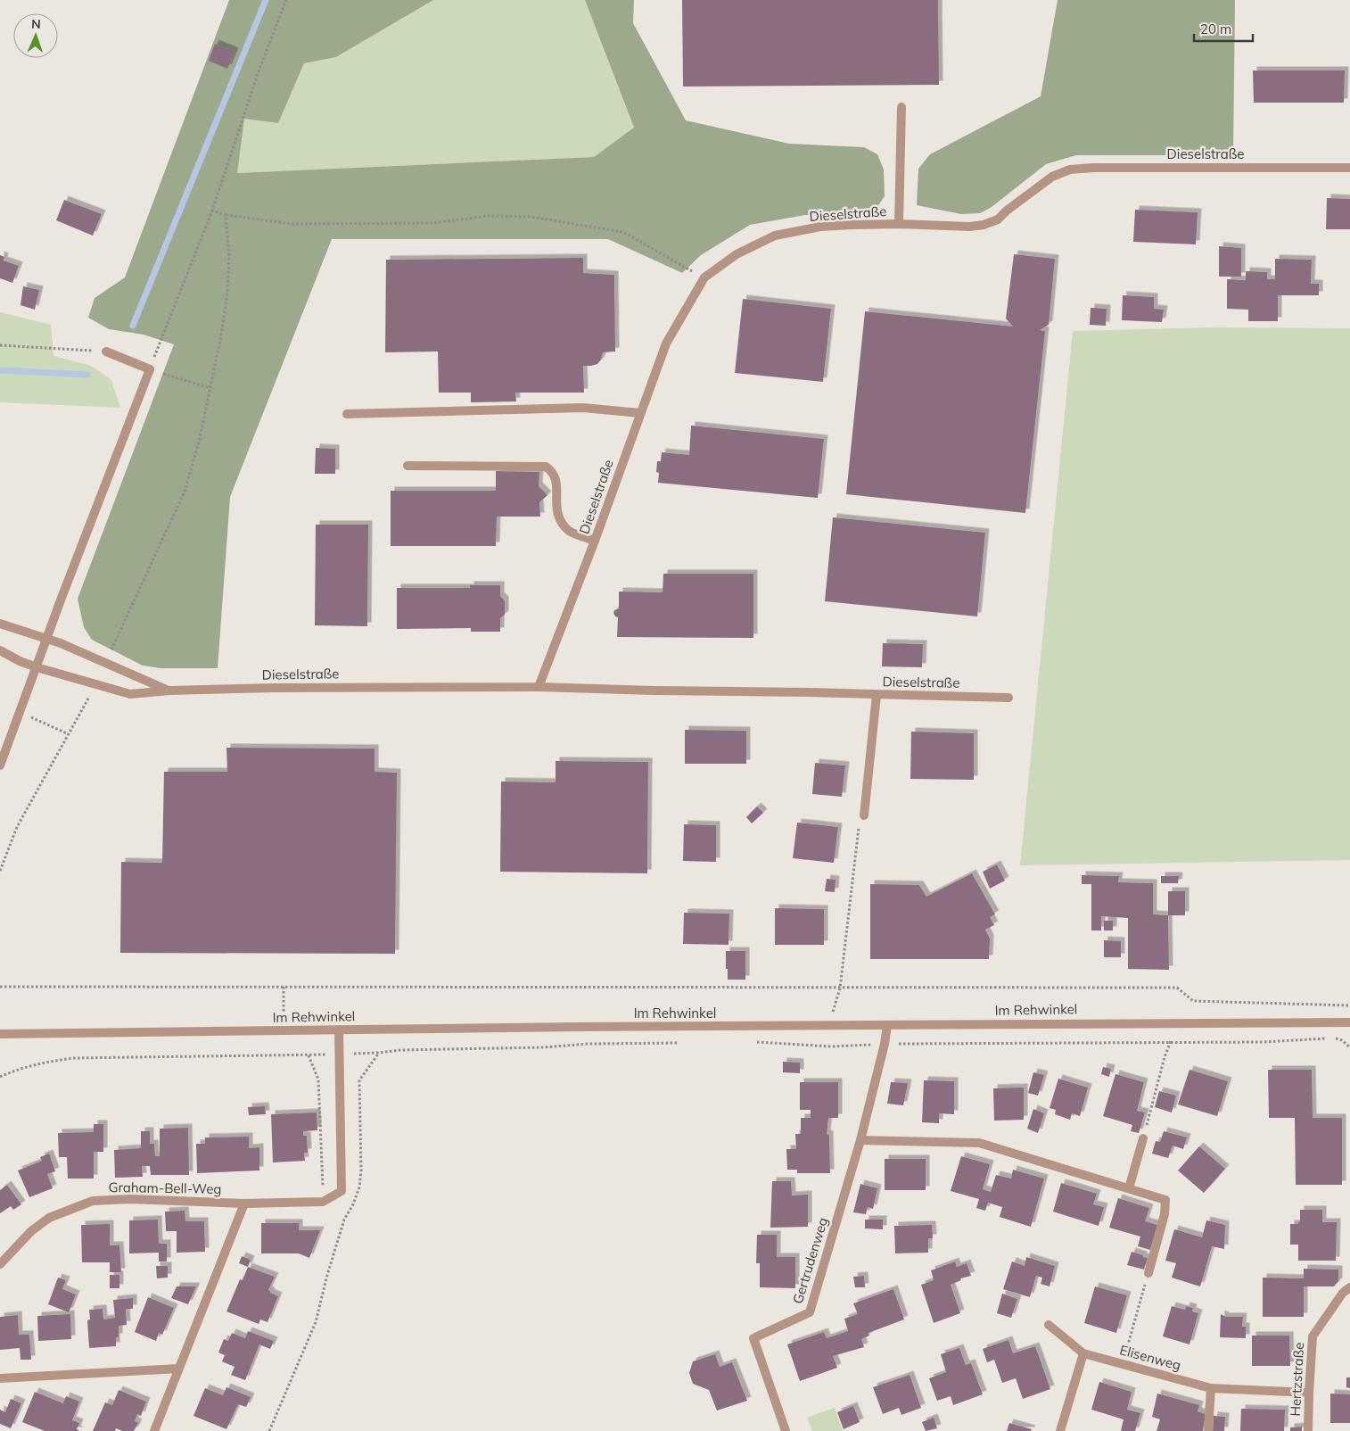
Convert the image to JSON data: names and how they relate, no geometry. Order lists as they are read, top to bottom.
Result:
{
  "streets": {
    "street": [
      "Dieselstraße",
      "Im Rehwinkel",
      "Graham-Bell-Weg",
      "Gertrudenweg",
      "Elisenweg",
      "Hertzstraße"
    ]
  },
  "crossings": [
    ["Im Rehwinkel", "Gertrudenweg"],
    ["Elisenweg", "Hertzstraße"]
  ],
  "scale_bar": "20 m",
  "north": "top"
}
